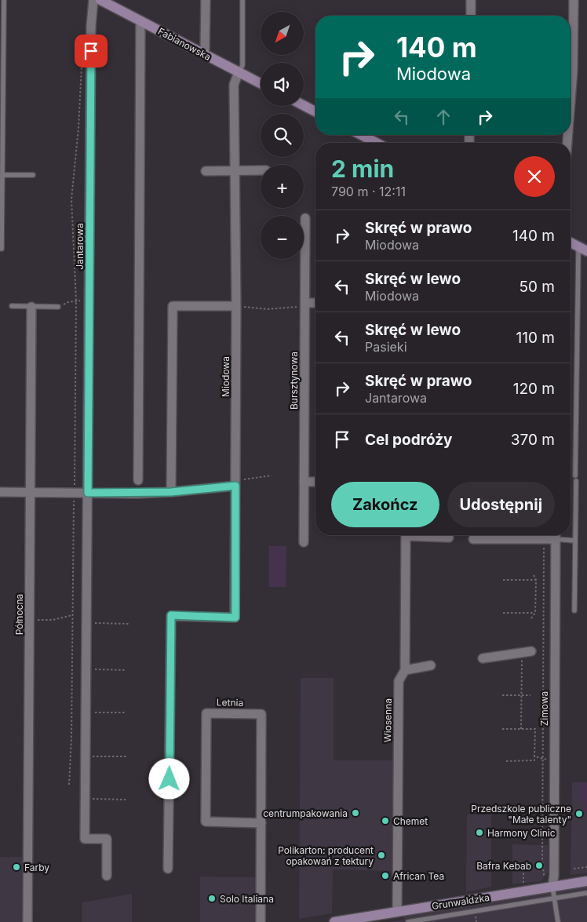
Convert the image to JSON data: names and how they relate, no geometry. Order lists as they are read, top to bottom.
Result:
{
  "streets": {
    "street": [
      "Fabianowska",
      "Jantarowa",
      "Miodowa",
      "Bursztynowa",
      "Północna",
      "Letnia",
      "Zimowa",
      "Wiosenna",
      "Grunwaldzka"
    ]
  },
  "crossings": [
    ["Fabianowska", "Miodowa"],
    ["Zimowa", "Grunwaldzka"],
    ["Wiosenna", "Grunwaldzka"]
  ],
  "places": [
    "centrumpakowania",
    "Przedszkole publiczne \"Małe talenty\"",
    "Chemet",
    "Harmony Clinic",
    "Polikarton: producent opakowań z tektury",
    "Bafra Kebab",
    "Farby",
    "African Tea",
    "Solo Italiana"
  ],
  "north": "bottom left",
  "page": {
    "map_buttons": ["+", "−"],
    "turn": ["140 m", "Miodowa"],
    "heading": ["2 min", "790 m · 12:11"],
    "list": [
      {
        "name": "Skręć w prawo",
        "note": "Miodowa",
        "value": "140 m"
      },
      {
        "name": "Skręć w lewo",
        "note": "Miodowa",
        "value": "50 m"
      },
      {
        "name": "Skręć w lewo",
        "note": "Pasieki",
        "value": "110 m"
      },
      {
        "name": "Skręć w prawo",
        "note": "Jantarowa",
        "value": "120 m"
      },
      {
        "name": "Cel podróży",
        "value": "370 m"
      }
    ],
    "buttons": ["Zakończ", "Udostępnij"]
  }
}
